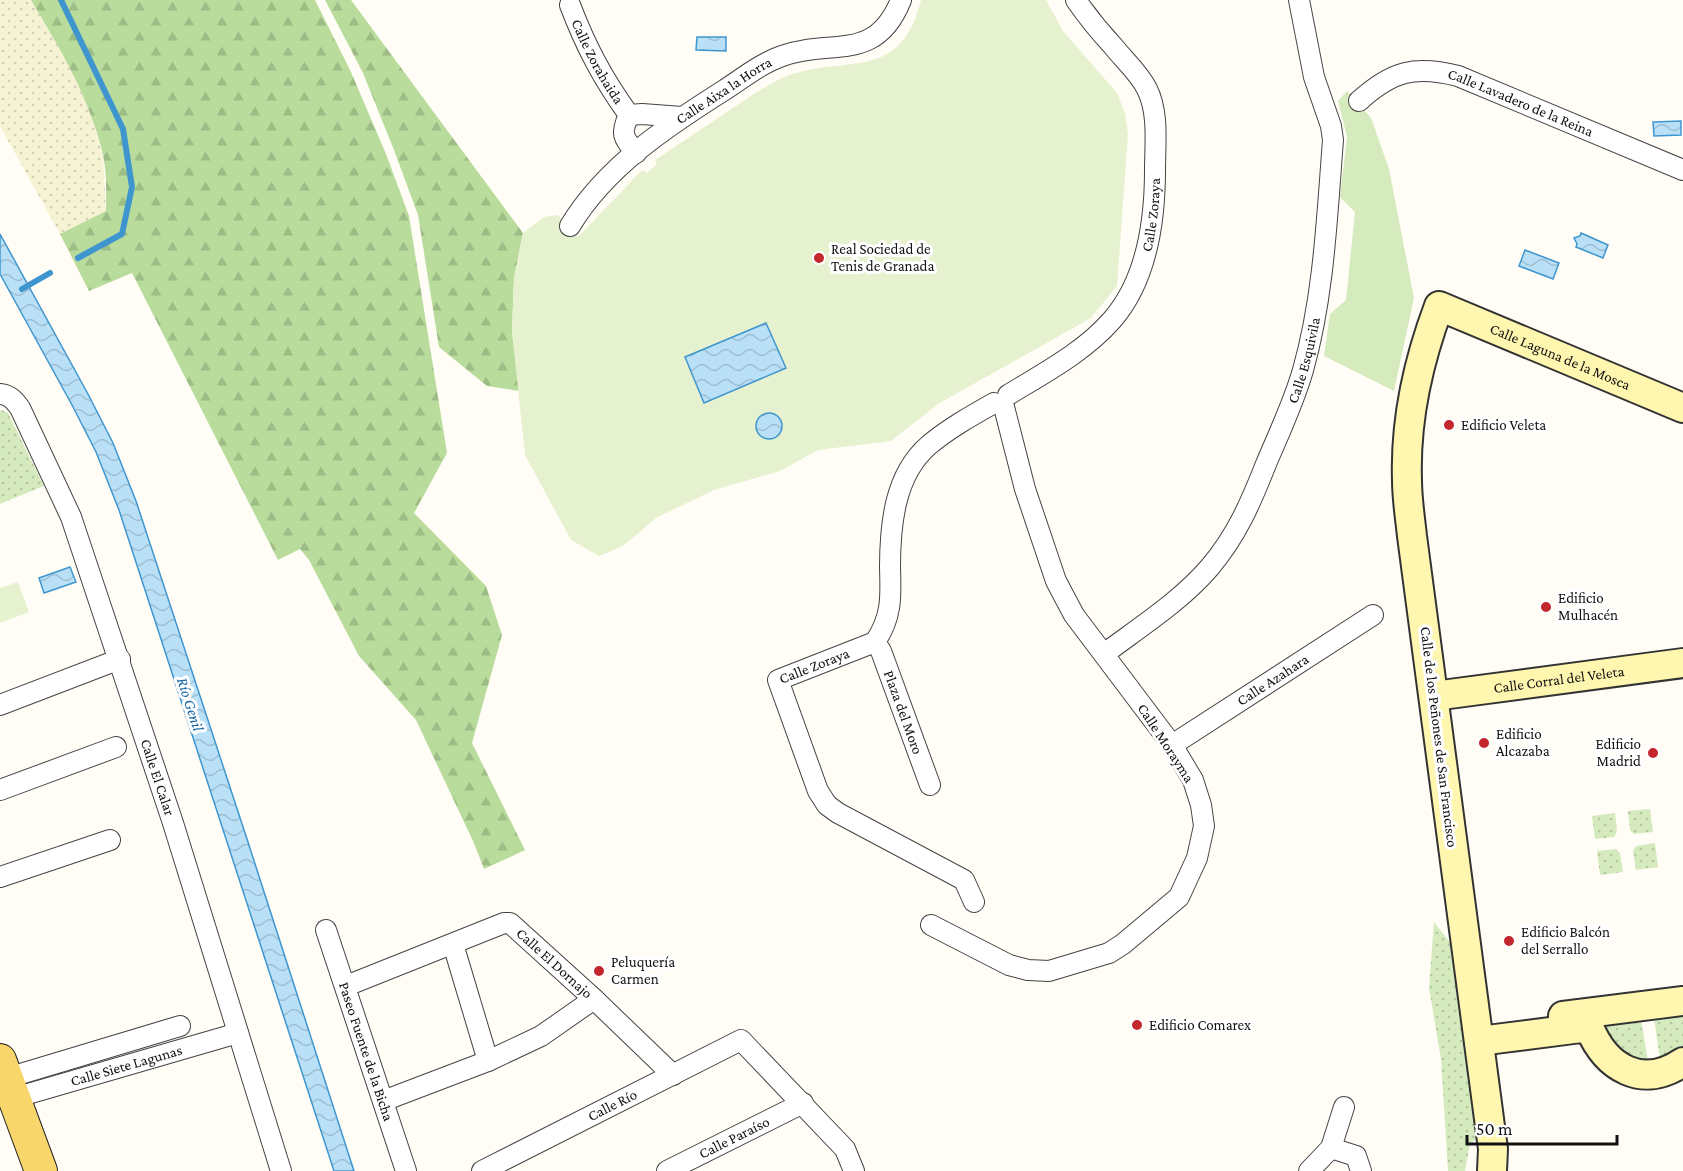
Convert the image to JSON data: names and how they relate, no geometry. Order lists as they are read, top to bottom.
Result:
{
  "streets": {
    "street": [
      "Calle Zorahaida",
      "Calle Aixa la Horra",
      "Calle Lavadero de la Reina",
      "Calle Zoraya",
      "Calle Laguna de la Mosca",
      "Calle Esquivila",
      "Calle Corral del Veleta",
      "Calle Azahara",
      "Plaza del Moro",
      "Calle de los Peñones de San Francisco",
      "Calle Morayma",
      "Calle El Calar",
      "Calle El Dornajo",
      "Paseo Fuente de la Bicha",
      "Calle Siete Lagunas",
      "Calle Río",
      "Calle Paraíso"
    ]
  },
  "crossings": [
    ["Calle Zorahaida", "Calle Aixa la Horra"],
    ["Calle Zoraya", "Plaza del Moro"],
    ["Calle Zoraya", "Calle Morayma"],
    ["Calle Laguna de la Mosca", "Calle de los Peñones de San Francisco"],
    ["Calle Esquivila", "Calle Morayma"],
    ["Calle Corral del Veleta", "Calle de los Peñones de San Francisco"],
    ["Calle Azahara", "Calle Morayma"],
    ["Calle El Calar", "Calle Siete Lagunas"],
    ["Calle El Dornajo", "Paseo Fuente de la Bicha"],
    ["Calle El Dornajo", "Calle Río"],
    ["Calle Río", "Calle Paraíso"]
  ],
  "water": ["Río Genil"],
  "places": [
    "Real Sociedad de Tenis de Granada",
    "Edificio Veleta",
    "Edificio Mulhacén",
    "Edificio Alcazaba",
    "Edificio Madrid",
    "Edificio Balcón del Serrallo",
    "Peluquería Carmen",
    "Edificio Comarex"
  ],
  "scale_bar": "50 m"
}
